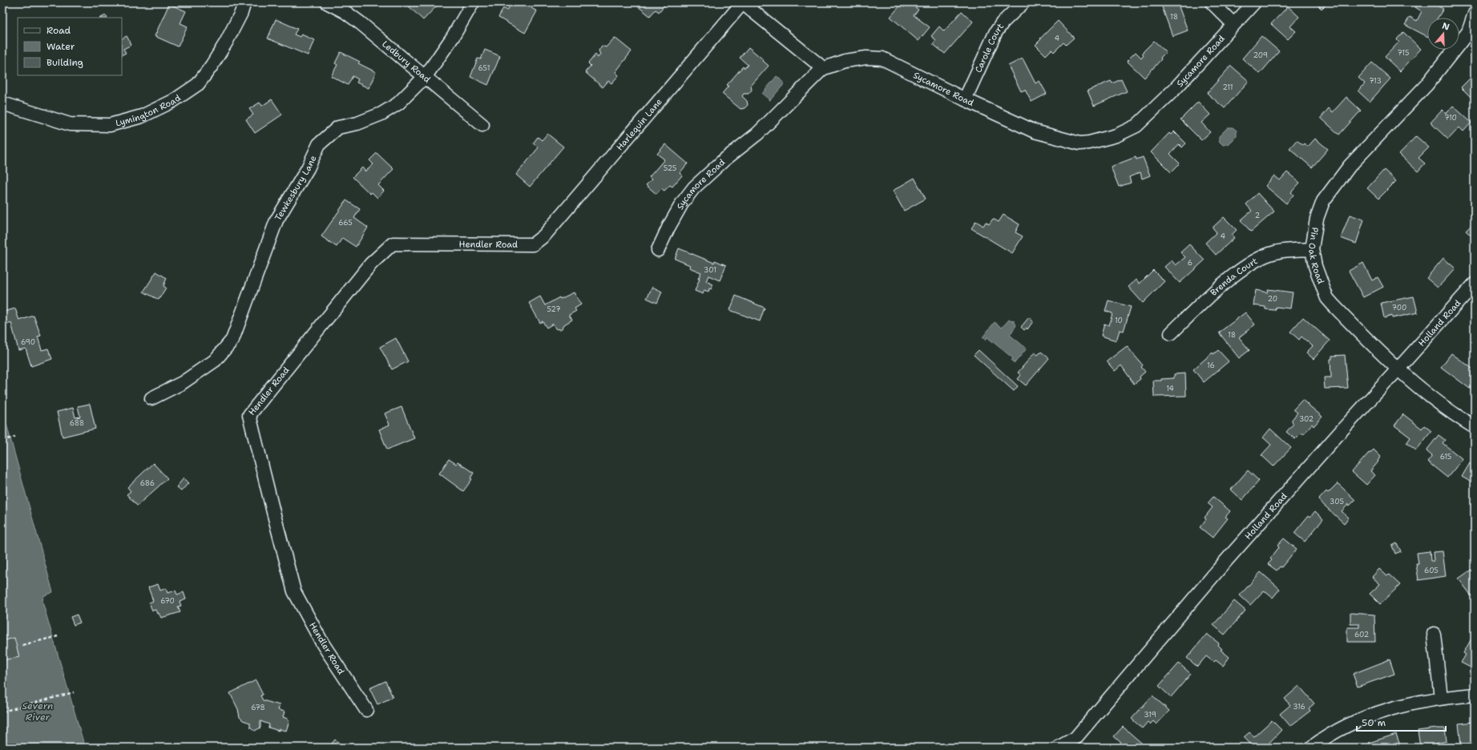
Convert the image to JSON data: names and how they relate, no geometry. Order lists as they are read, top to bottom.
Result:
{
  "streets": {
    "street": [
      "Carole Court",
      "Ledbury Road",
      "Sycamore Road",
      "Lymington Road",
      "Harlequin Lane",
      "Tewkesbury Lane",
      "Hendler Road",
      "Pin Oak Road",
      "Brenda Court",
      "Holland Road"
    ]
  },
  "crossings": [
    ["Carole Court", "Sycamore Road"],
    ["Ledbury Road", "Tewkesbury Lane"],
    ["Harlequin Lane", "Hendler Road"],
    ["Pin Oak Road", "Brenda Court"],
    ["Pin Oak Road", "Holland Road"]
  ],
  "water": ["Severn River"],
  "house_numbers": [
    "18",
    "4",
    "715",
    "209",
    "651",
    "713",
    "211",
    "710",
    "525",
    "2",
    "665",
    "4",
    "6",
    "301",
    "20",
    "700",
    "527",
    "10",
    "18",
    "690",
    "16",
    "14",
    "302",
    "688",
    "615",
    "686",
    "305",
    "605",
    "670",
    "602",
    "316",
    "678",
    "319"
  ],
  "legend": ["Road", "Water", "Building"],
  "scale_bar": "50 m",
  "north": "top"
}
